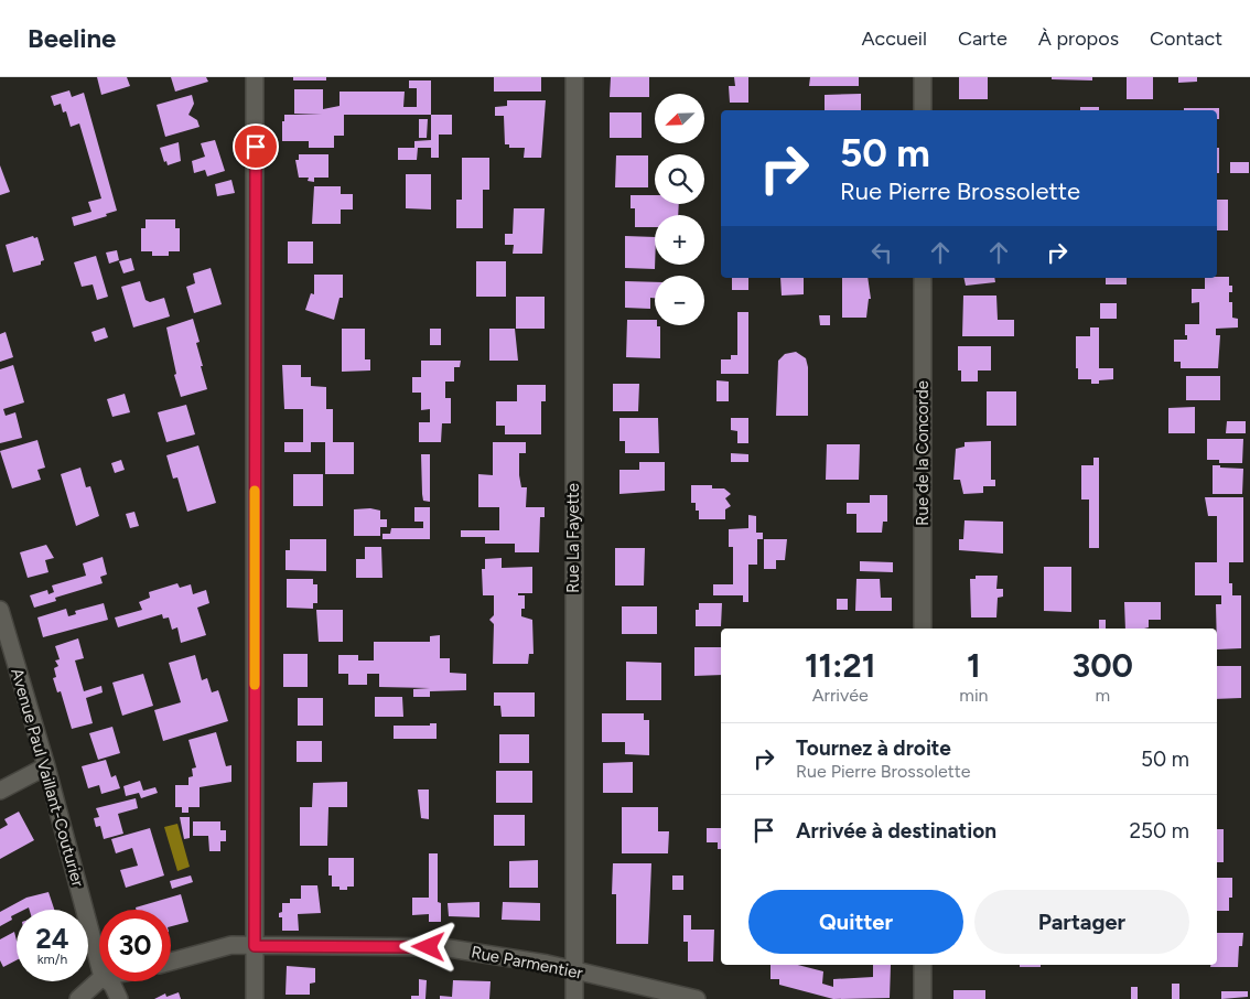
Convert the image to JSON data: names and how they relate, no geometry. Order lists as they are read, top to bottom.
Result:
{
  "streets": {
    "street": [
      "Rue de la Concorde",
      "Rue La Fayette",
      "Avenue Paul Vaillant-Couturier",
      "Rue Parmentier"
    ]
  },
  "crossings": [
    ["Rue La Fayette", "Rue Parmentier"]
  ],
  "north": "bottom left",
  "page": {
    "header": "Beeline",
    "nav": [
      "Accueil",
      "Carte",
      "À propos",
      "Contact"
    ],
    "map_buttons": ["+", "−"],
    "turn": ["50 m", "Rue Pierre Brossolette"],
    "eta": [
      "11:21",
      "Arrivée",
      "1",
      "min",
      "300",
      "m"
    ],
    "list": [
      {
        "name": "Tournez à droite",
        "note": "Rue Pierre Brossolette",
        "value": "50 m"
      },
      {
        "name": "Arrivée à destination",
        "value": "250 m"
      }
    ],
    "buttons": ["Quitter", "Partager"],
    "speed": "24 km/h",
    "limit": "30"
  }
}
